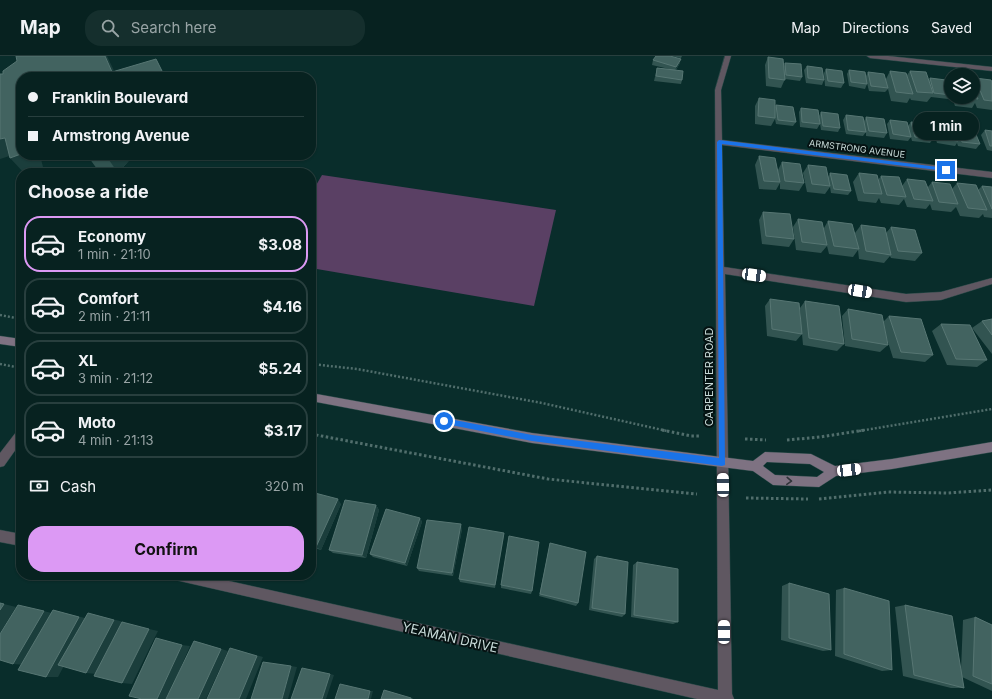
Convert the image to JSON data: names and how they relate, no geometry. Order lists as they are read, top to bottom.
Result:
{
  "streets": {
    "street": ["ARMSTRONG AVENUE", "CARPENTER ROAD", "YEAMAN DRIVE"]
  },
  "crossings": [
    ["ARMSTRONG AVENUE", "CARPENTER ROAD"],
    ["CARPENTER ROAD", "YEAMAN DRIVE"]
  ],
  "page": {
    "header": "Map",
    "search": "Search here",
    "nav": ["Map", "Directions", "Saved"],
    "banner": ["Franklin Boulevard", "Armstrong Avenue"],
    "bubble": "1 min",
    "heading": "Choose a ride",
    "list": [
      {
        "name": "Economy",
        "note": "1 min · 21:10",
        "value": "$3.08"
      },
      {
        "name": "Comfort",
        "note": "2 min · 21:11",
        "value": "$4.16"
      },
      {
        "name": "XL",
        "note": "3 min · 21:12",
        "value": "$5.24"
      },
      {
        "name": "Moto",
        "note": "4 min · 21:13",
        "value": "$3.17"
      }
    ],
    "pay": ["Cash", "320 m"],
    "buttons": "Confirm"
  }
}
